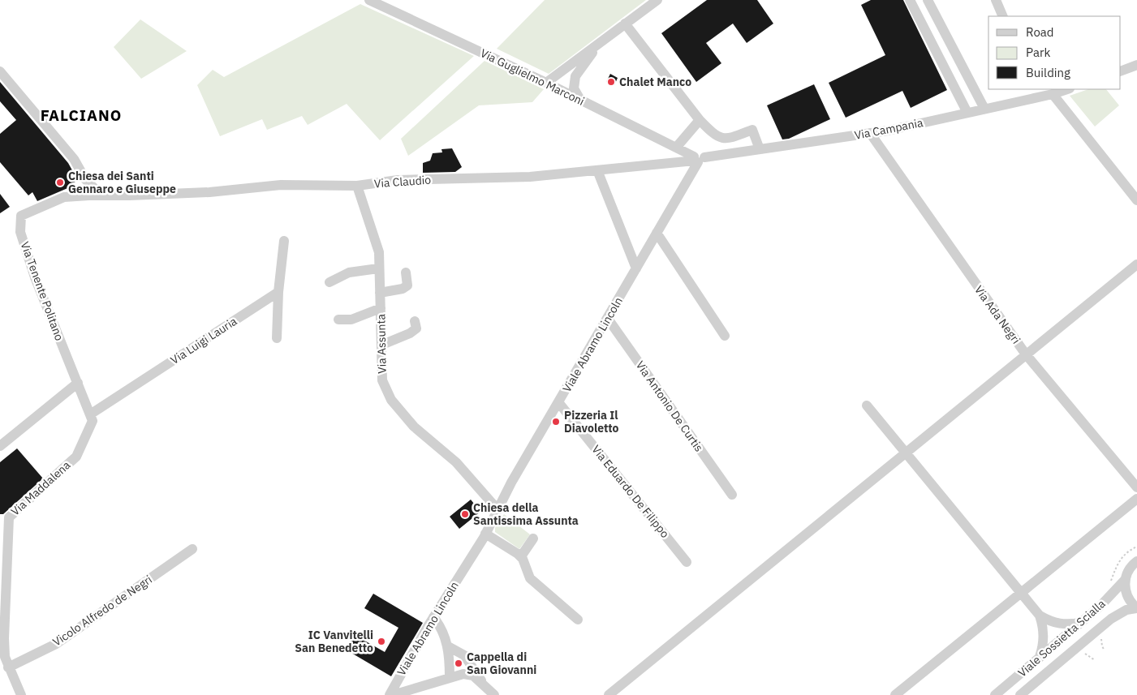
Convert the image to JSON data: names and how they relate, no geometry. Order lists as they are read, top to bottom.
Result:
{
  "streets": {
    "street": [
      "Via Guglielmo Marconi",
      "Via Campania",
      "Via Claudio",
      "Via Tenente Politano",
      "Via Ada Negri",
      "Via Luigi Lauria",
      "Via Assunta",
      "Viale Abramo Lincoln",
      "Via Antonio De Curtis",
      "Via Maddalena",
      "Via Eduardo De Filippo",
      "Vicolo Alfredo de Negri",
      "Viale Sossietta Scialla"
    ]
  },
  "crossings": [
    ["Via Guglielmo Marconi", "Via Campania"],
    ["Via Guglielmo Marconi", "Via Claudio"],
    ["Via Guglielmo Marconi", "Viale Abramo Lincoln"],
    ["Via Campania", "Via Claudio"],
    ["Via Campania", "Via Ada Negri"],
    ["Via Campania", "Viale Abramo Lincoln"],
    ["Via Claudio", "Via Tenente Politano"],
    ["Via Claudio", "Via Assunta"],
    ["Via Claudio", "Viale Abramo Lincoln"],
    ["Via Luigi Lauria", "Via Maddalena"],
    ["Via Assunta", "Viale Abramo Lincoln"],
    ["Viale Abramo Lincoln", "Via Antonio De Curtis"],
    ["Viale Abramo Lincoln", "Via Eduardo De Filippo"],
    ["Via Maddalena", "Vicolo Alfredo de Negri"]
  ],
  "districts": ["FALCIANO"],
  "places": [
    "Chalet Manco",
    "Chiesa dei Santi Gennaro e Giuseppe",
    "Pizzeria Il Diavoletto",
    "Chiesa della Santissima Assunta",
    "IC Vanvitelli San Benedetto",
    "Cappella di San Giovanni"
  ],
  "legend": ["Road", "Park", "Building"]
}
